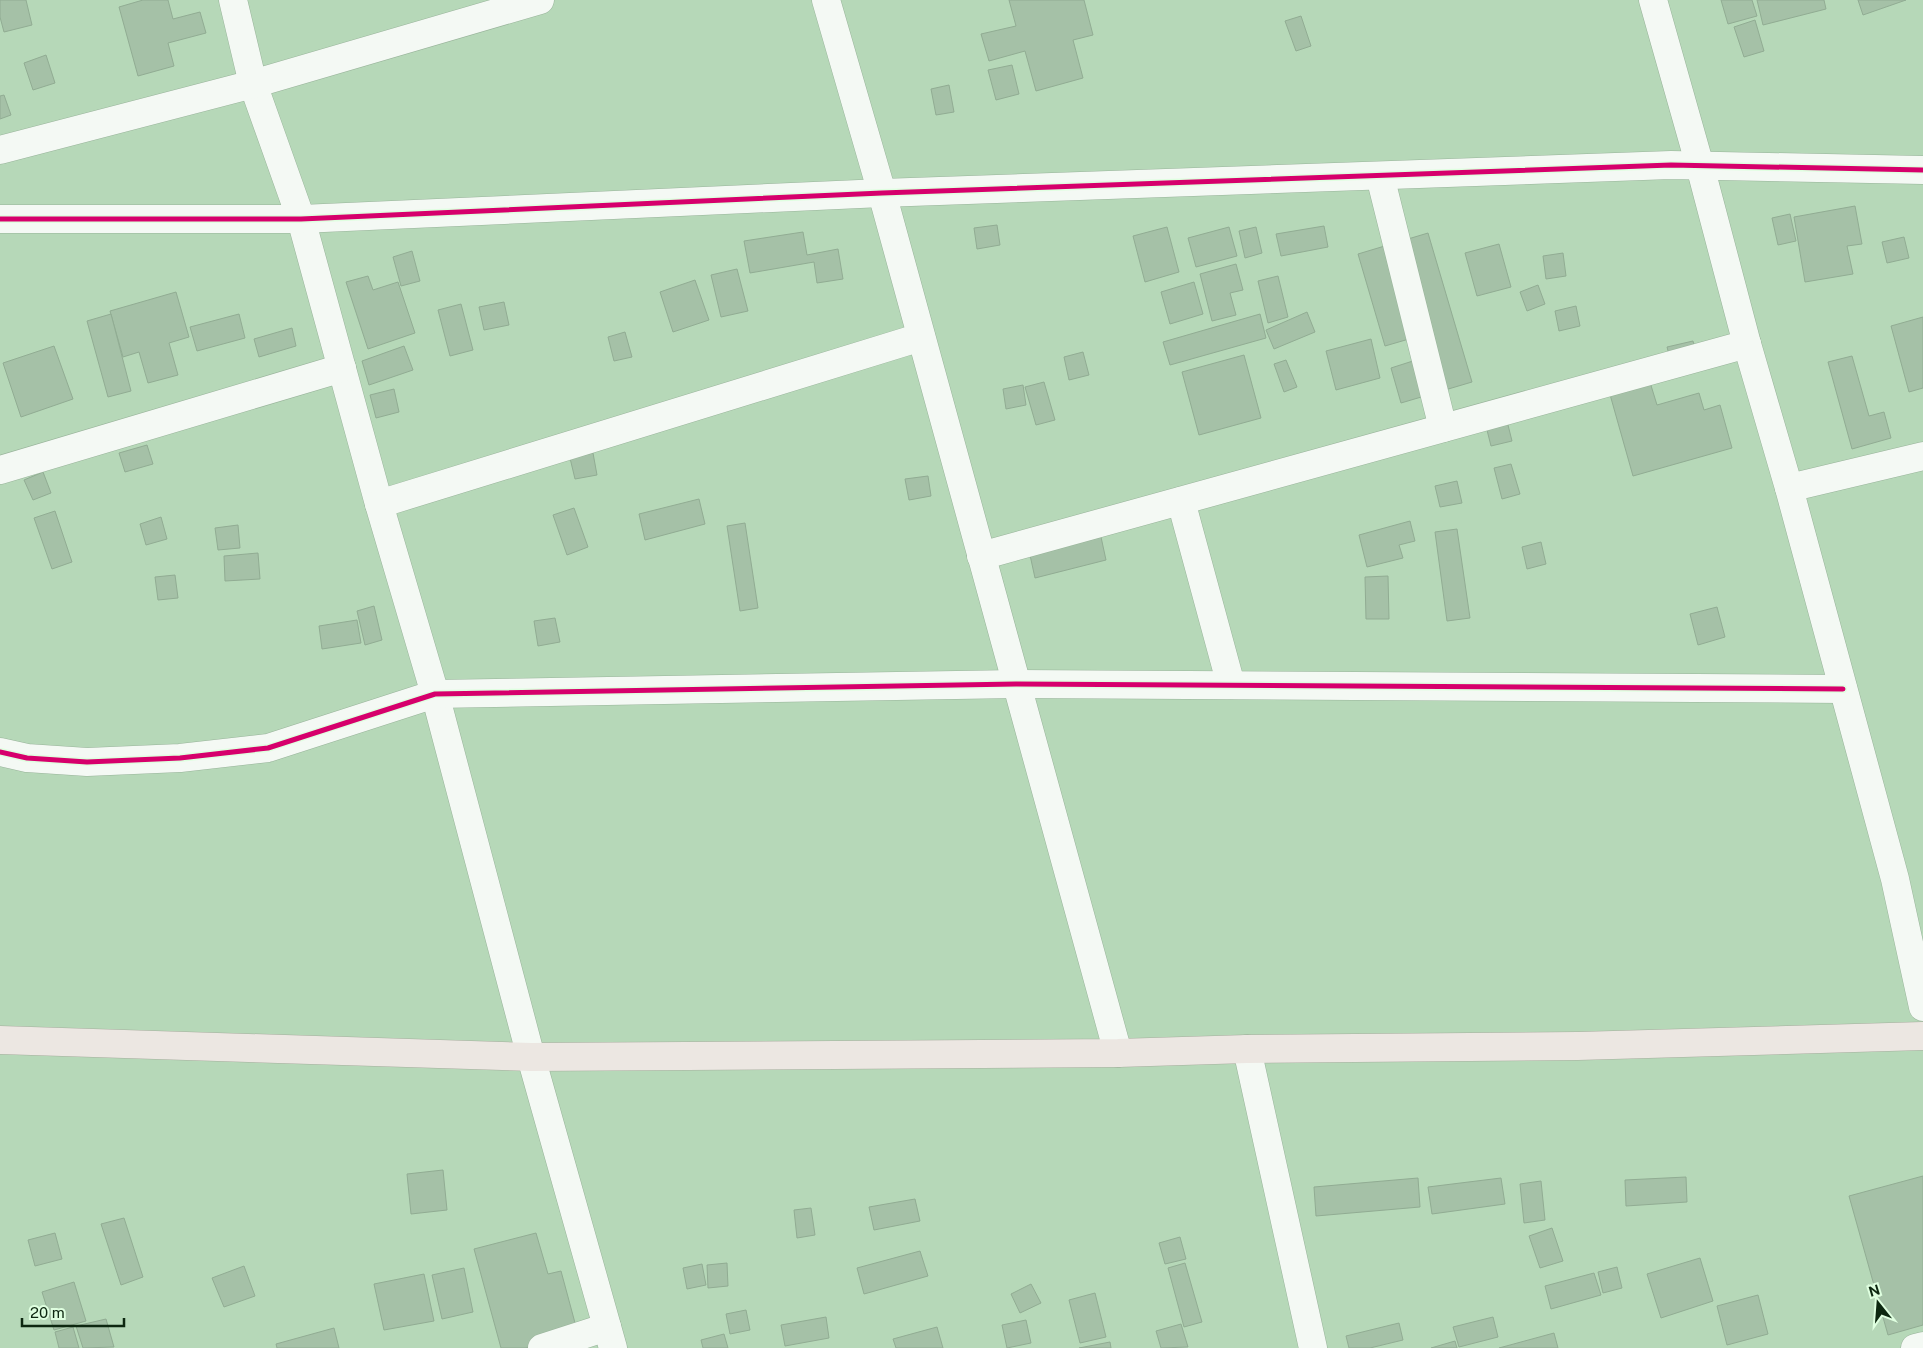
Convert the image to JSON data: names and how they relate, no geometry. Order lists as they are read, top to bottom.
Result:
{
  "scale_bar": "20 m",
  "north": "top"
}
